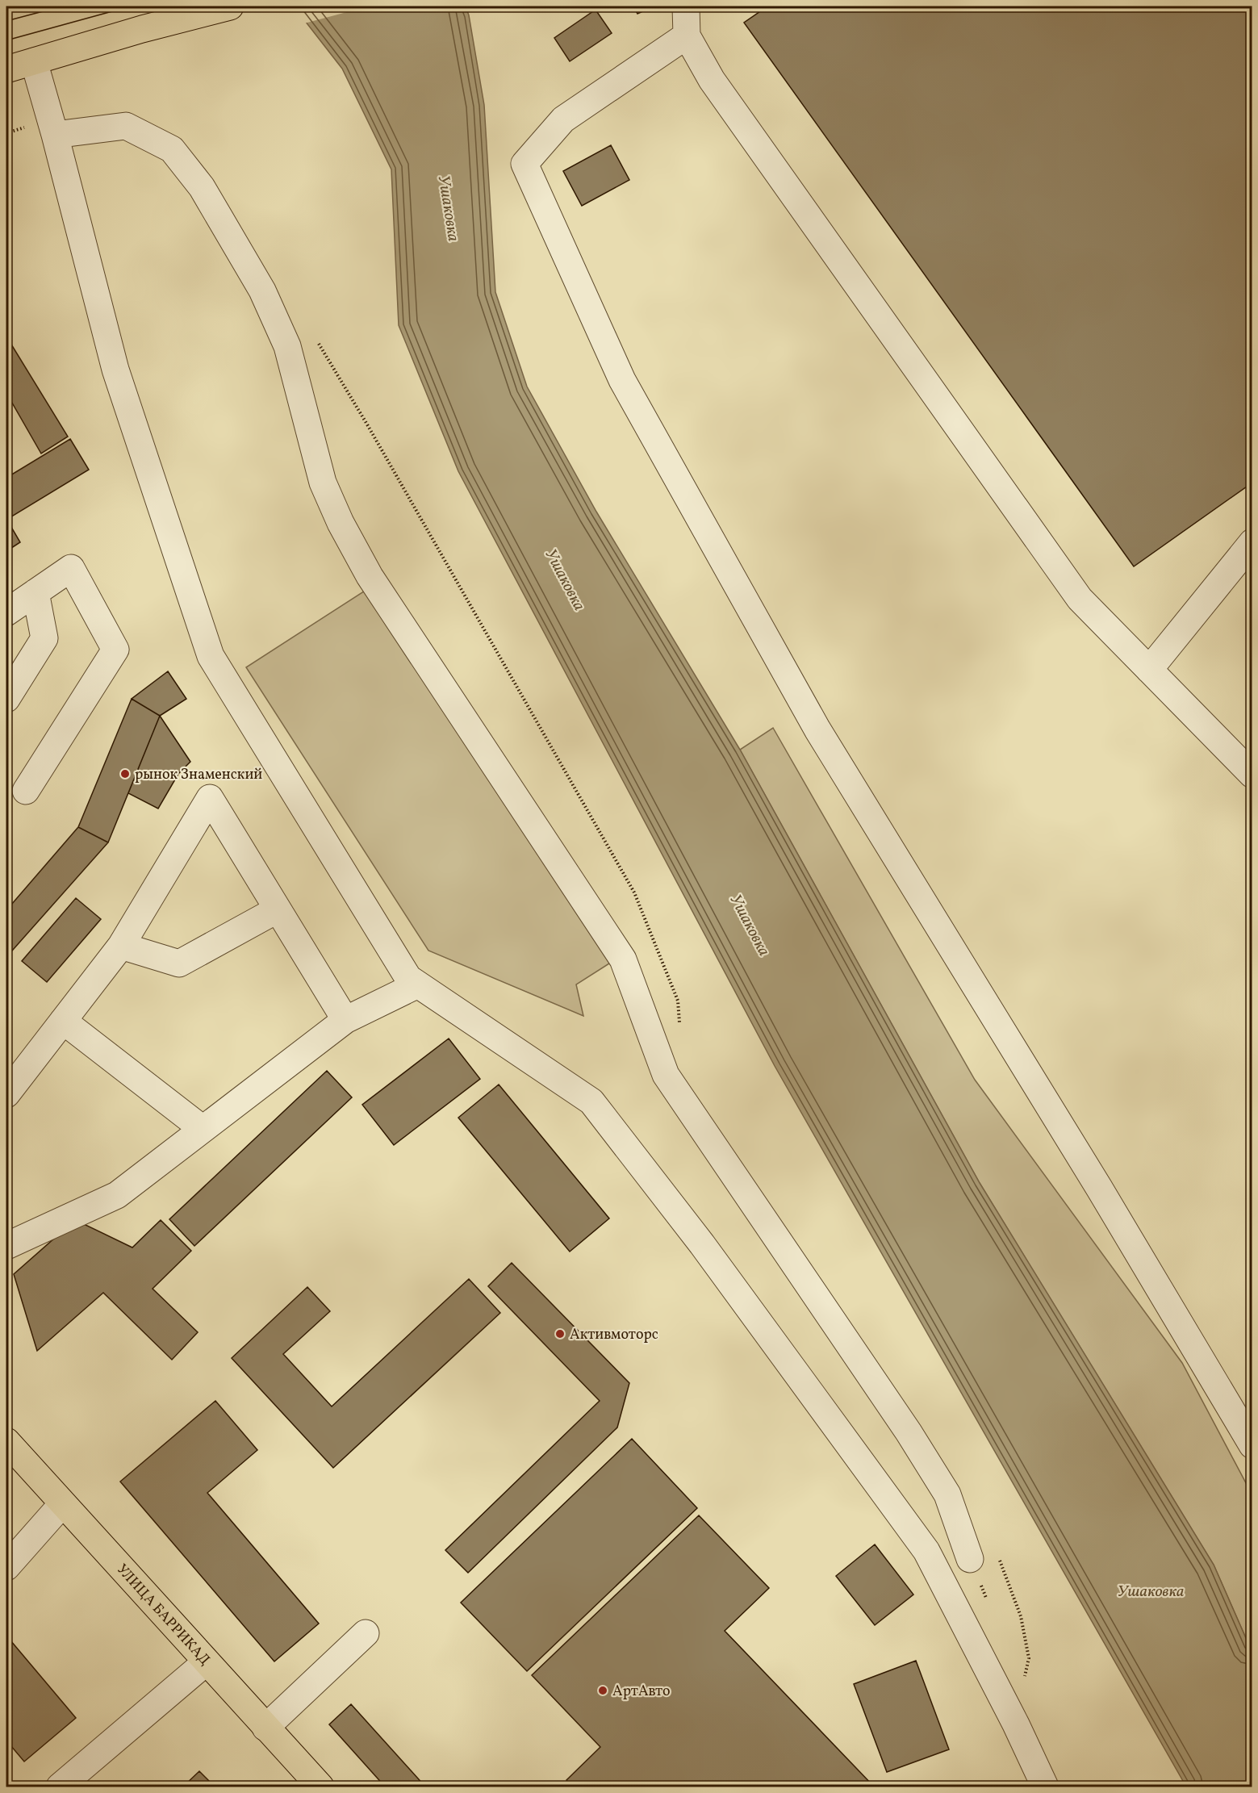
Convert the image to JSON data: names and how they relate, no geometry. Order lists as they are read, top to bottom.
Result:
{
  "streets": {
    "main road": ["УЛИЦА БАРРИКАД"]
  },
  "water": ["Ушаковка"],
  "places": ["рынок Знаменский", "Активмоторс", "АртАвто"]
}
